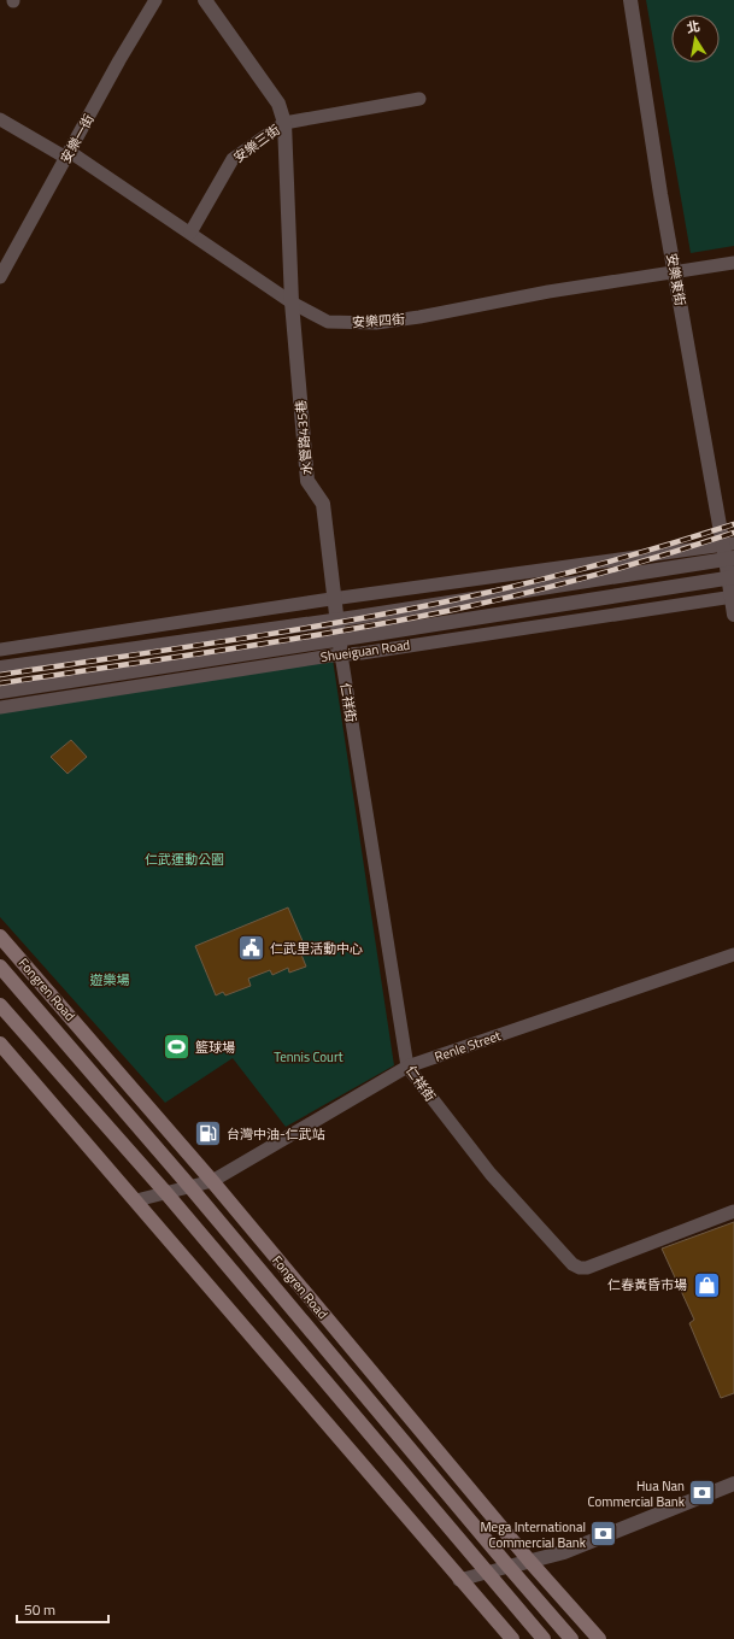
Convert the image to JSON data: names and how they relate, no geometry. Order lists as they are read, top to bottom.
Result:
{
  "streets": {
    "main road": ["Fongren Road"],
    "street": [
      "安樂一街",
      "安樂三街",
      "安樂東街",
      "安樂四街",
      "水管路435巷",
      "Shueiguan Road",
      "仁祥街",
      "Renle Street"
    ]
  },
  "crossings": [
    ["安樂一街", "安樂四街"],
    ["安樂三街", "安樂四街"],
    ["安樂三街", "水管路435巷"],
    ["安樂東街", "安樂四街"],
    ["安樂東街", "Shueiguan Road"],
    ["安樂四街", "水管路435巷"],
    ["水管路435巷", "Shueiguan Road"],
    ["水管路435巷", "仁祥街"],
    ["Shueiguan Road", "仁祥街"],
    ["仁祥街", "Renle Street"],
    ["Fongren Road", "Renle Street"]
  ],
  "parks": ["仁武運動公園", "遊樂場", "Tennis Court"],
  "places": {
    "public building": ["仁武里活動中心"],
    "sports": ["籃球場"],
    "fuel station": ["台灣中油-仁武站"],
    "shop": ["仁春黃昏市場"],
    "bank": ["Hua Nan Commercial Bank", "Mega International Commercial Bank"]
  },
  "scale_bar": "50 m",
  "north": "top"
}
